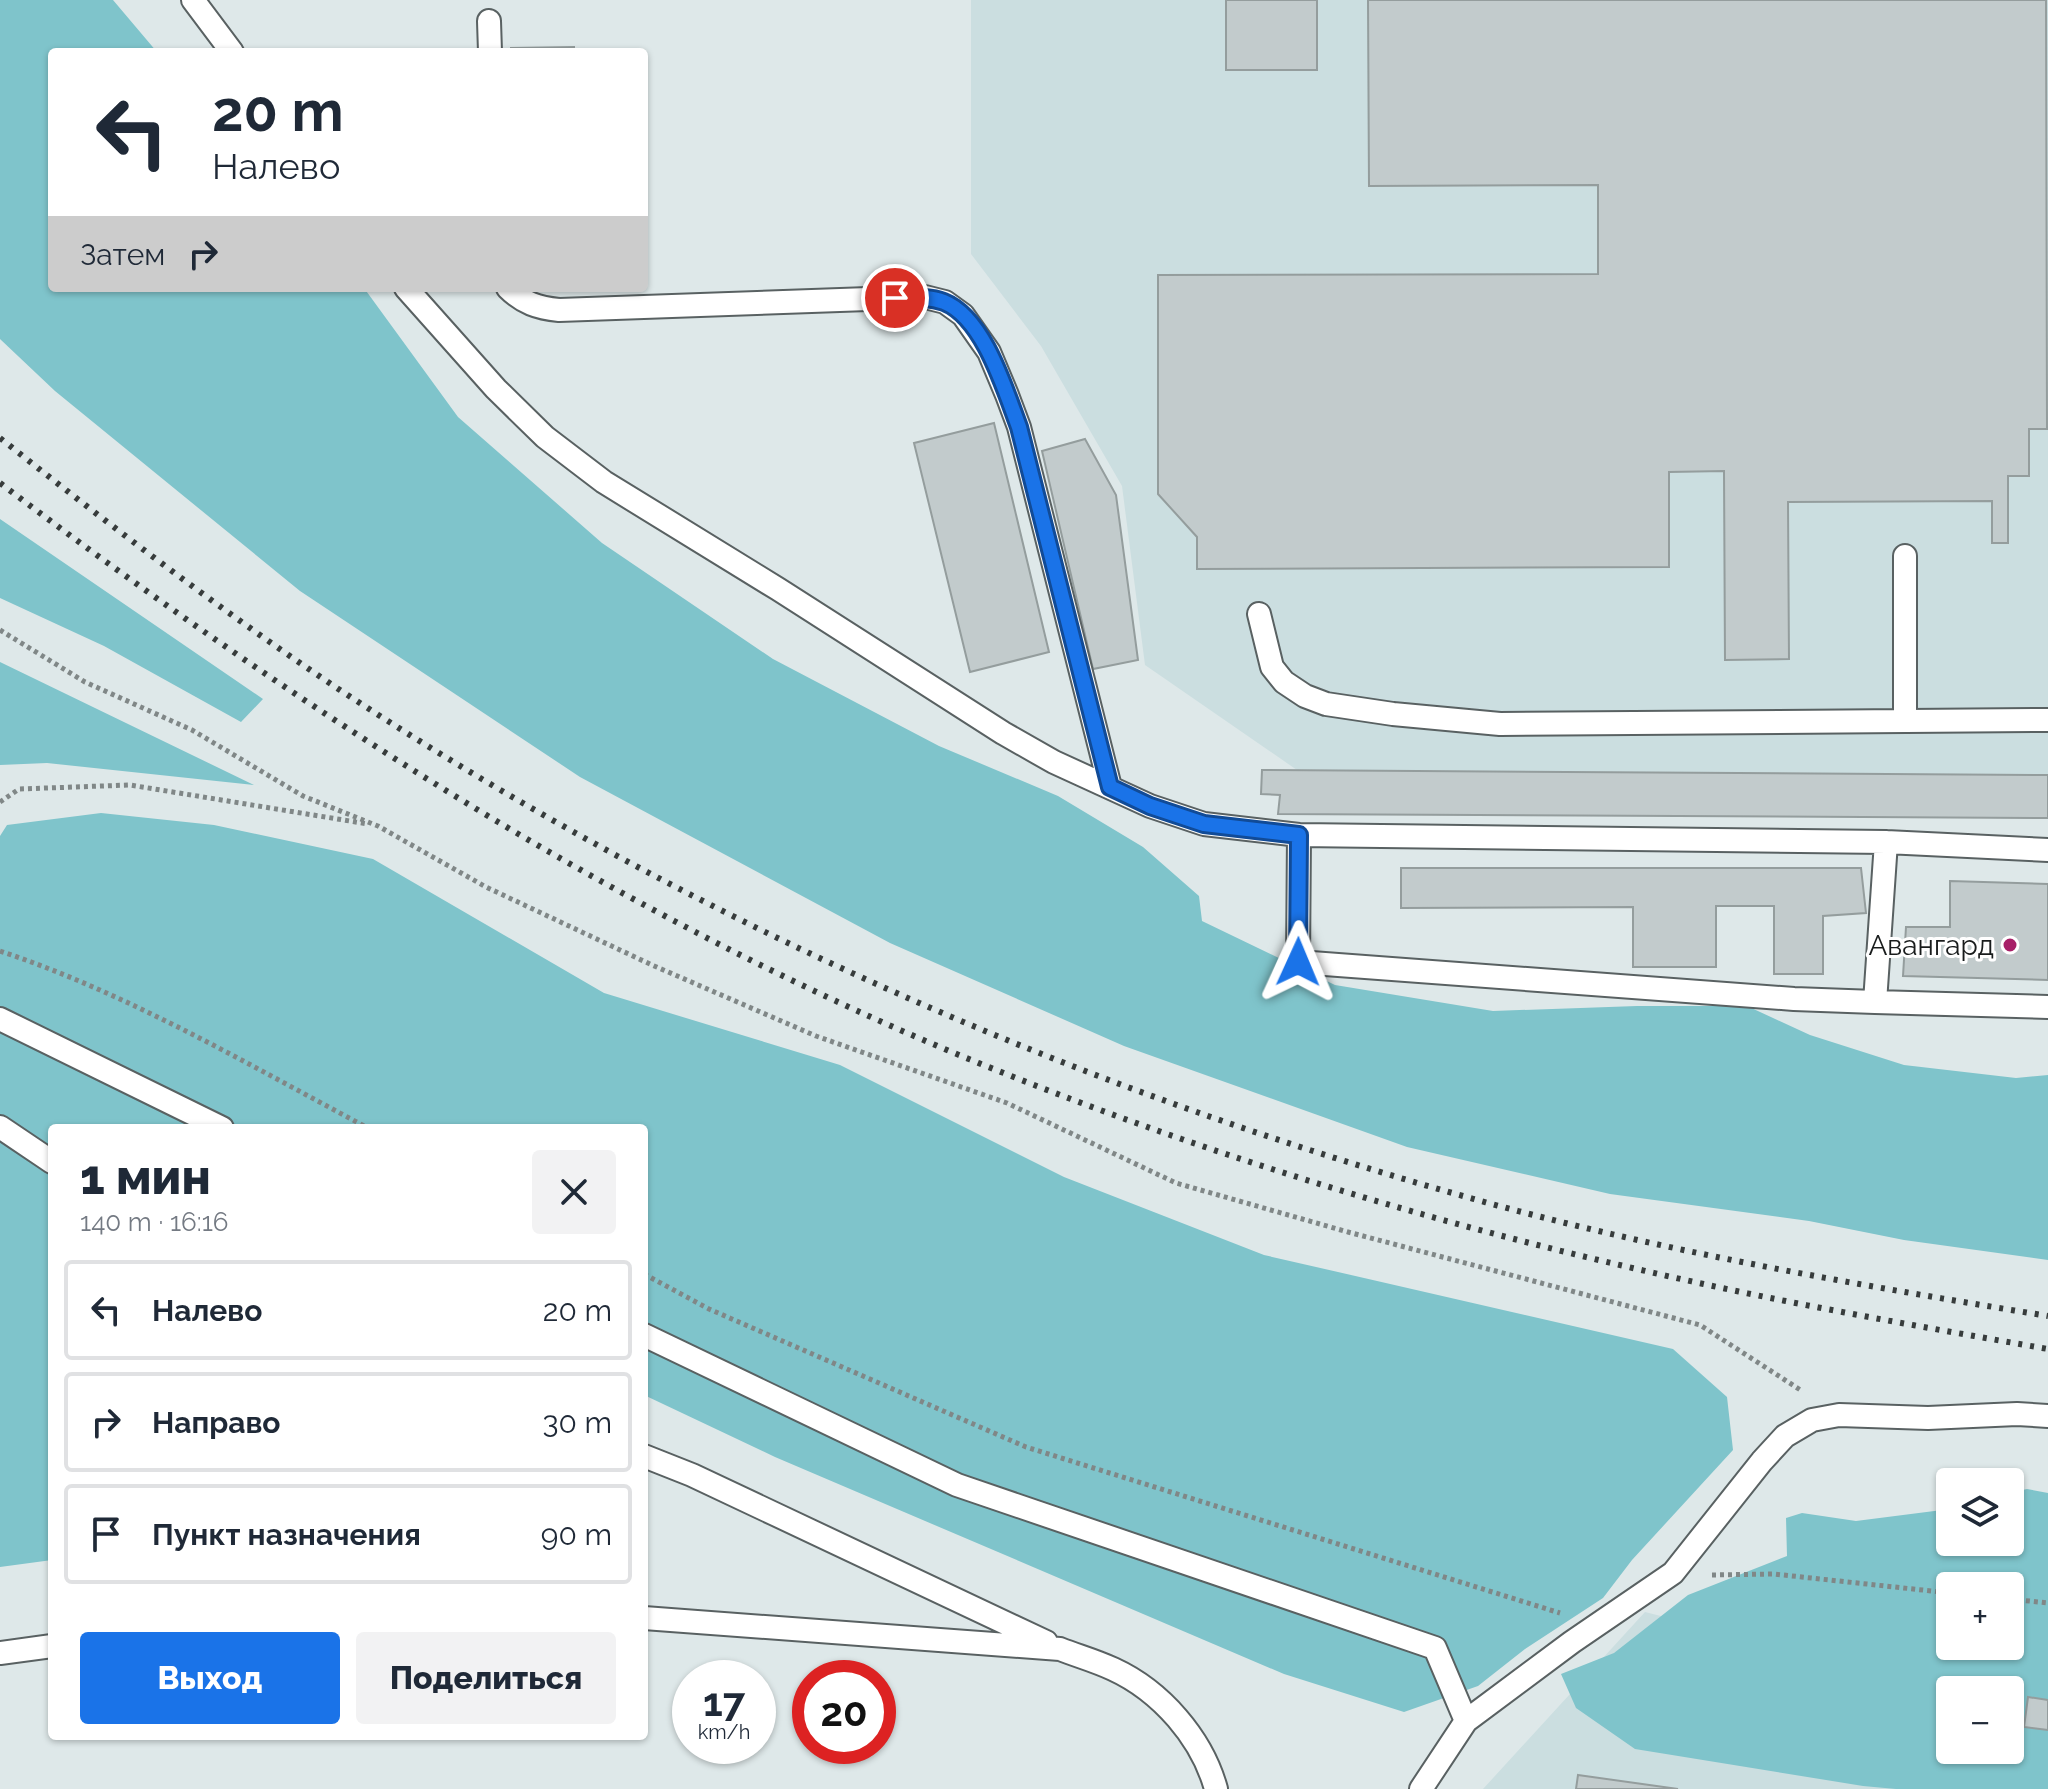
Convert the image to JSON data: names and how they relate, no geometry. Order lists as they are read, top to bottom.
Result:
{
  "places": ["Авангард"],
  "page": {
    "turn": ["20 m", "Налево"],
    "then": "Затем",
    "heading": ["1 мин", "140 m · 16:16"],
    "list": [
      {
        "name": "Налево",
        "value": "20 m"
      },
      {
        "name": "Направо",
        "value": "30 m"
      },
      {
        "name": "Пункт назначения",
        "value": "90 m"
      }
    ],
    "map_buttons": ["+", "−"],
    "buttons": ["Выход", "Поделиться"],
    "speed": "17 km/h",
    "limit": "20"
  }
}
